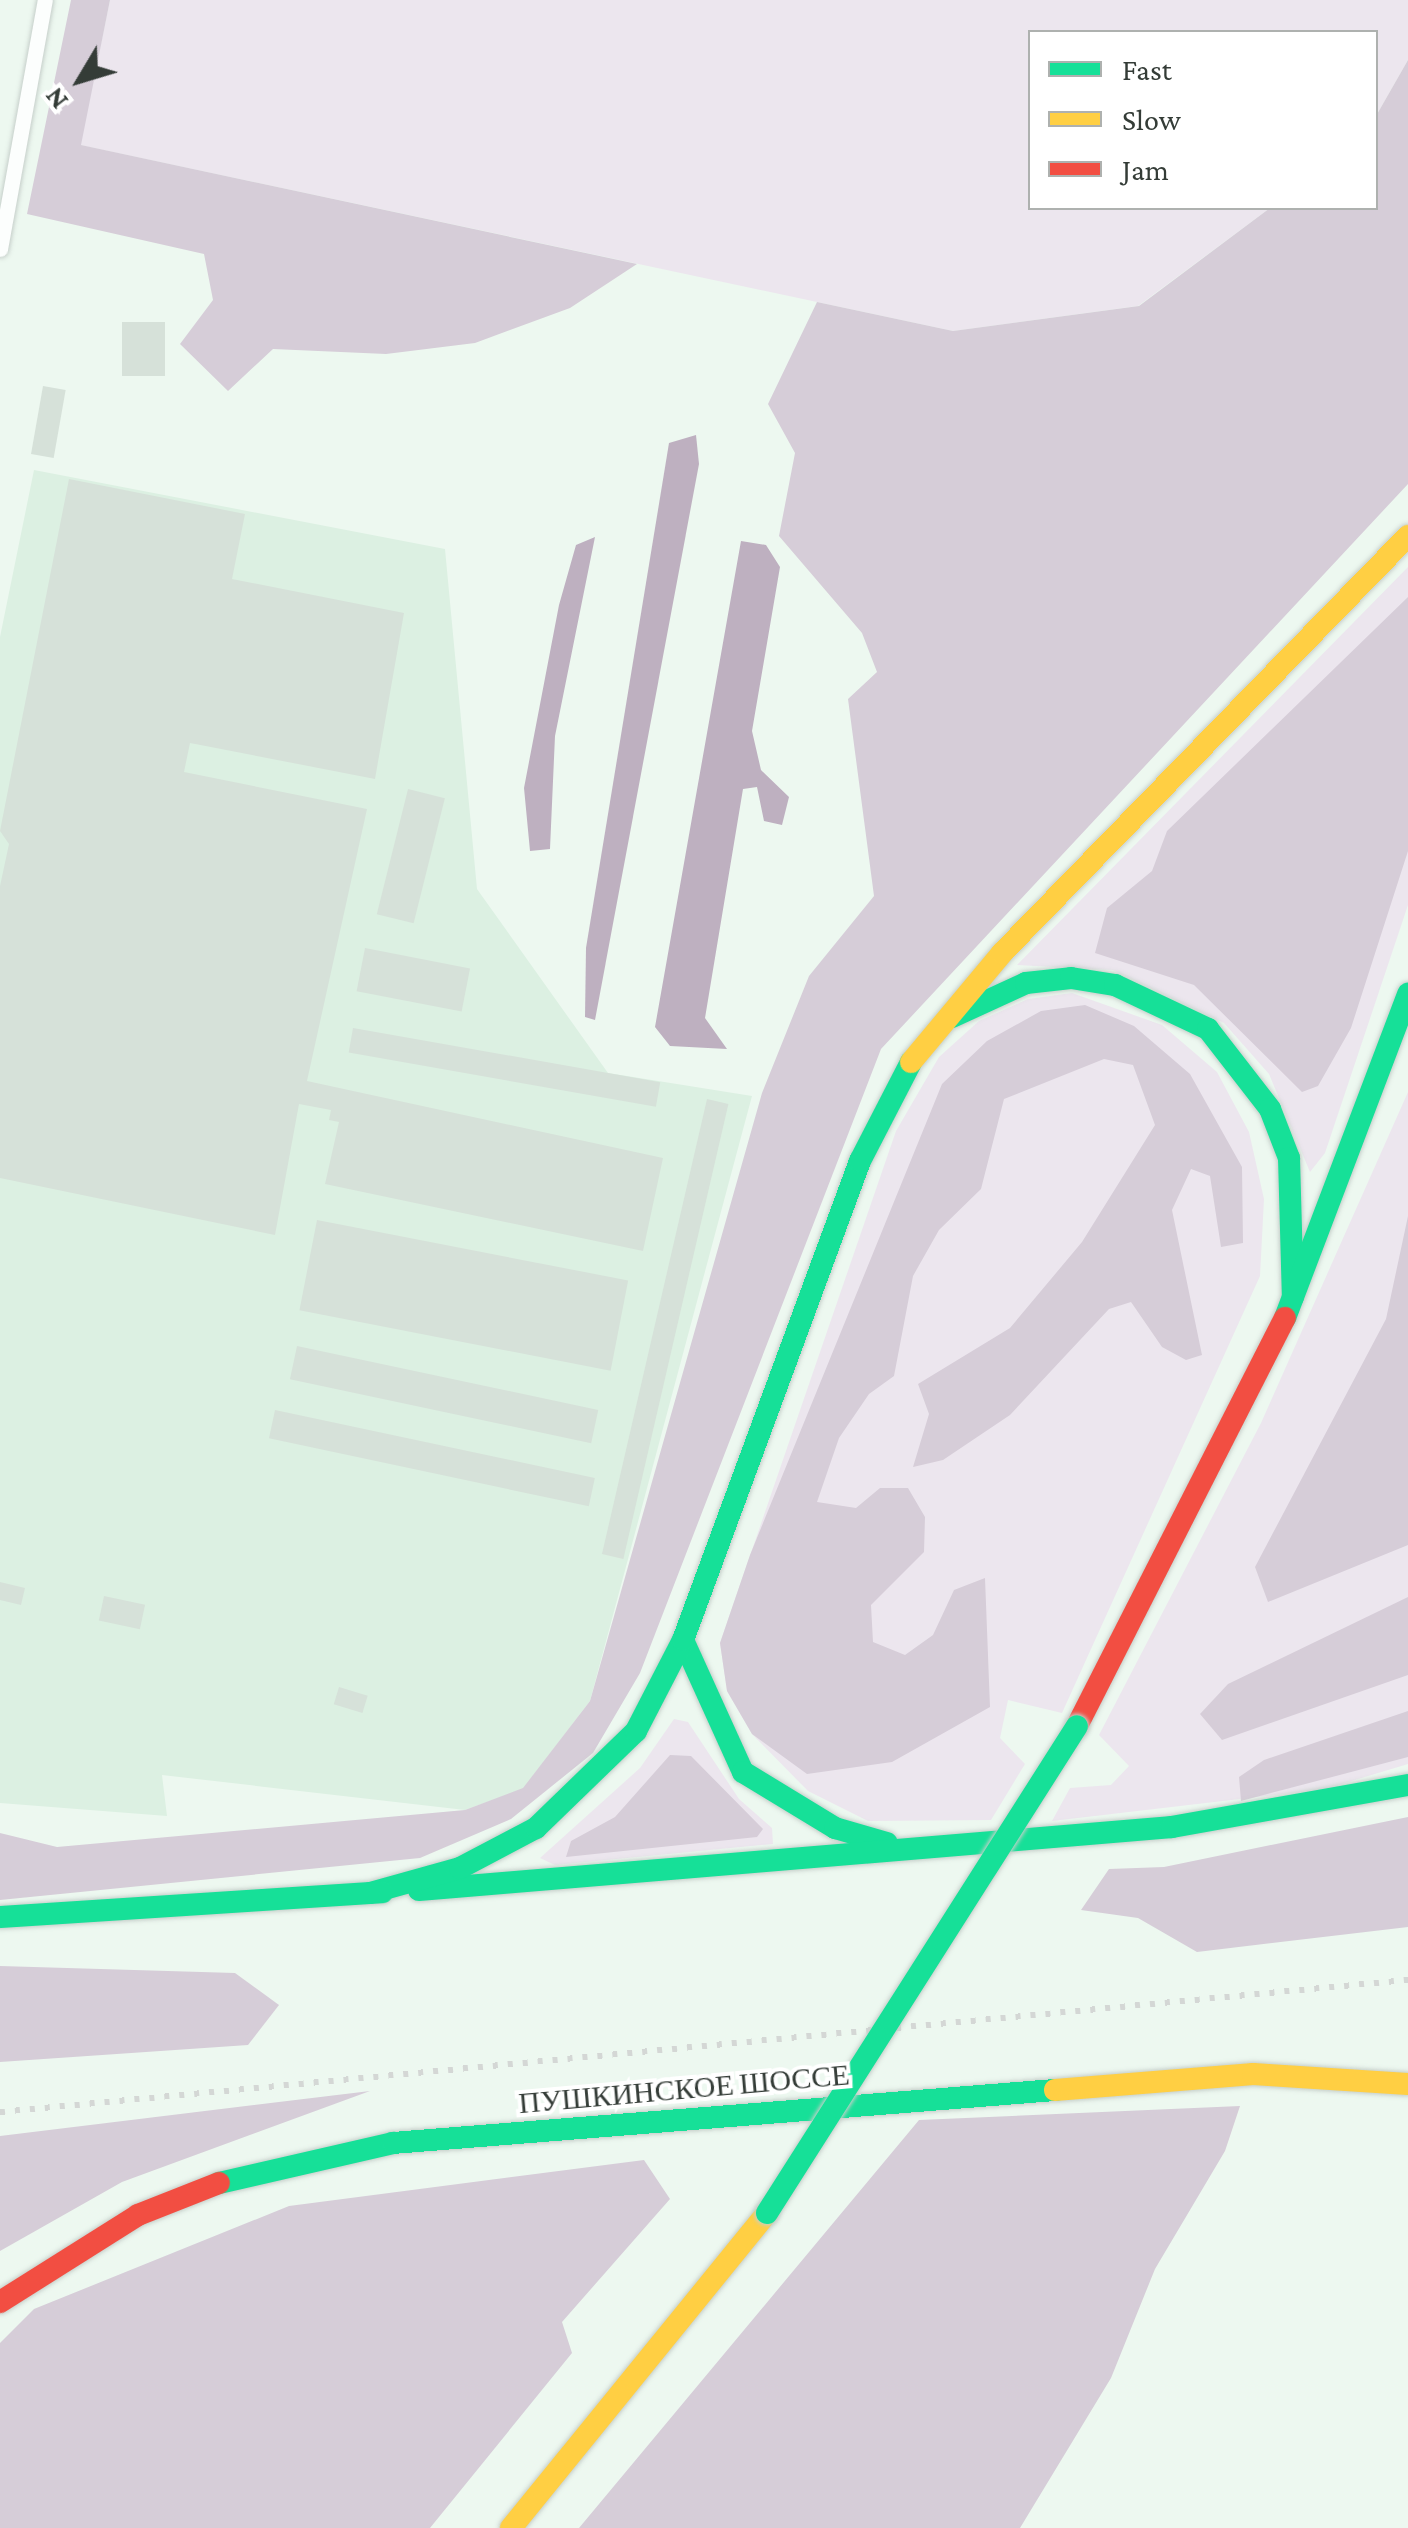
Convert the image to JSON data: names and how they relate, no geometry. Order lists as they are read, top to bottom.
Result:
{
  "streets": {
    "street": ["ПУШКИНСКОЕ ШОССЕ"]
  },
  "legend": ["Fast", "Slow", "Jam"],
  "north": "bottom left"
}
